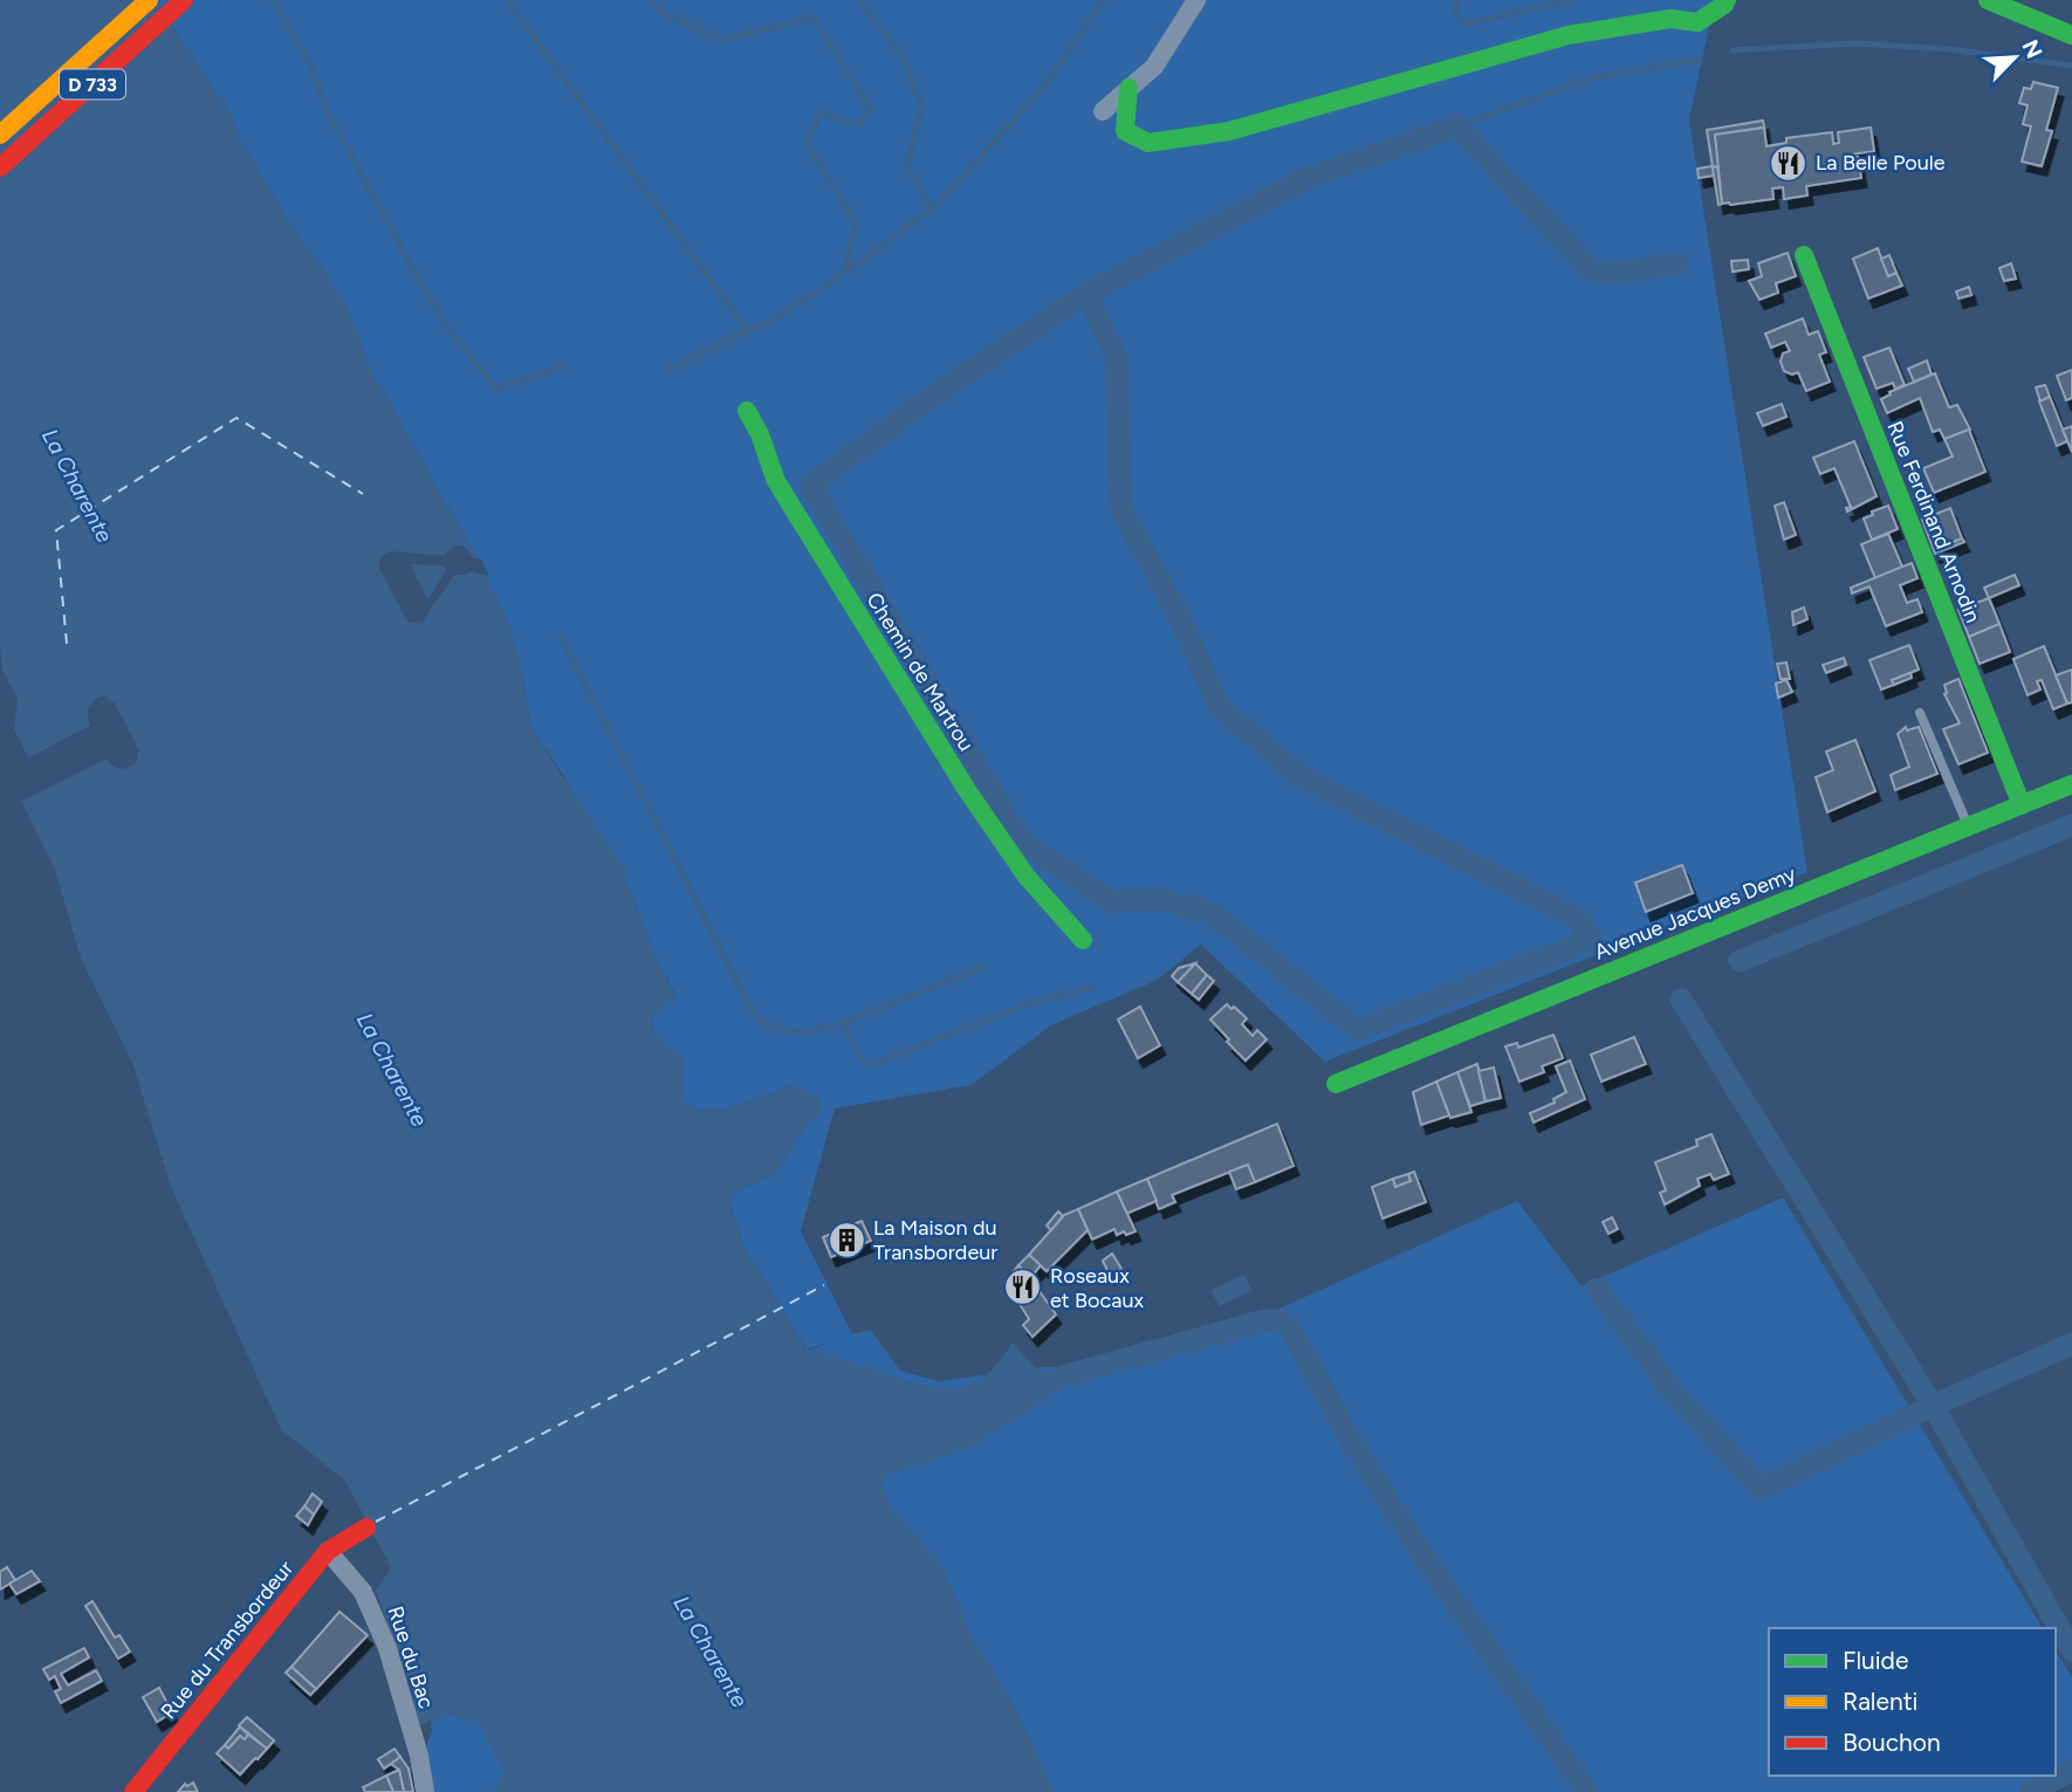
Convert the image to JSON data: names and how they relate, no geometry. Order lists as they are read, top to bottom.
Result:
{
  "streets": {
    "street": [
      "D 733",
      "Rue Ferdinand Arnodin",
      "Chemin de Martrou",
      "Avenue Jacques Demy",
      "Rue du Transbordeur",
      "Rue du Bac"
    ]
  },
  "crossings": [
    ["Rue Ferdinand Arnodin", "Avenue Jacques Demy"],
    ["Rue du Transbordeur", "Rue du Bac"]
  ],
  "water": ["La Charente"],
  "places": {
    "restaurant": ["La Belle Poule", "Roseaux et Bocaux"],
    "building": ["La Maison du Transbordeur"]
  },
  "legend": ["Fluide", "Ralenti", "Bouchon"],
  "north": "top right"
}
